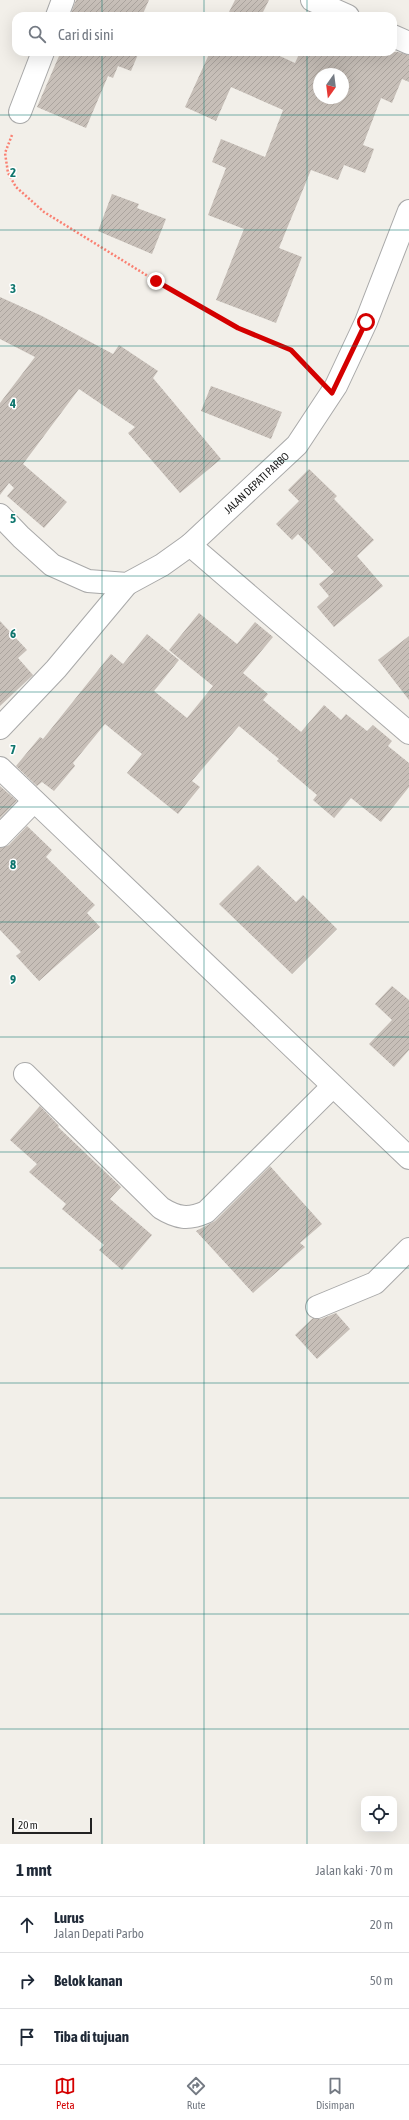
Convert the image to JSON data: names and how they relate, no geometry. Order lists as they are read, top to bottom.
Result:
{
  "streets": {
    "street": ["JALAN DEPATI PARBO"]
  },
  "scale_bar": "20 m",
  "north": "bottom",
  "page": {
    "search": "Cari di sini",
    "scale": "20 m",
    "heading": ["1 mnt", "Jalan kaki · 70 m"],
    "list": [
      ["Lurus", "Jalan Depati Parbo", "20 m"],
      ["Belok kanan", "50 m"],
      "Tiba di tujuan"
    ],
    "nav": ["Peta", "Rute", "Disimpan"]
  },
  "grid": {
    "rows": [
      "2",
      "3",
      "4",
      "5",
      "6",
      "7",
      "8",
      "9"
    ]
  }
}
